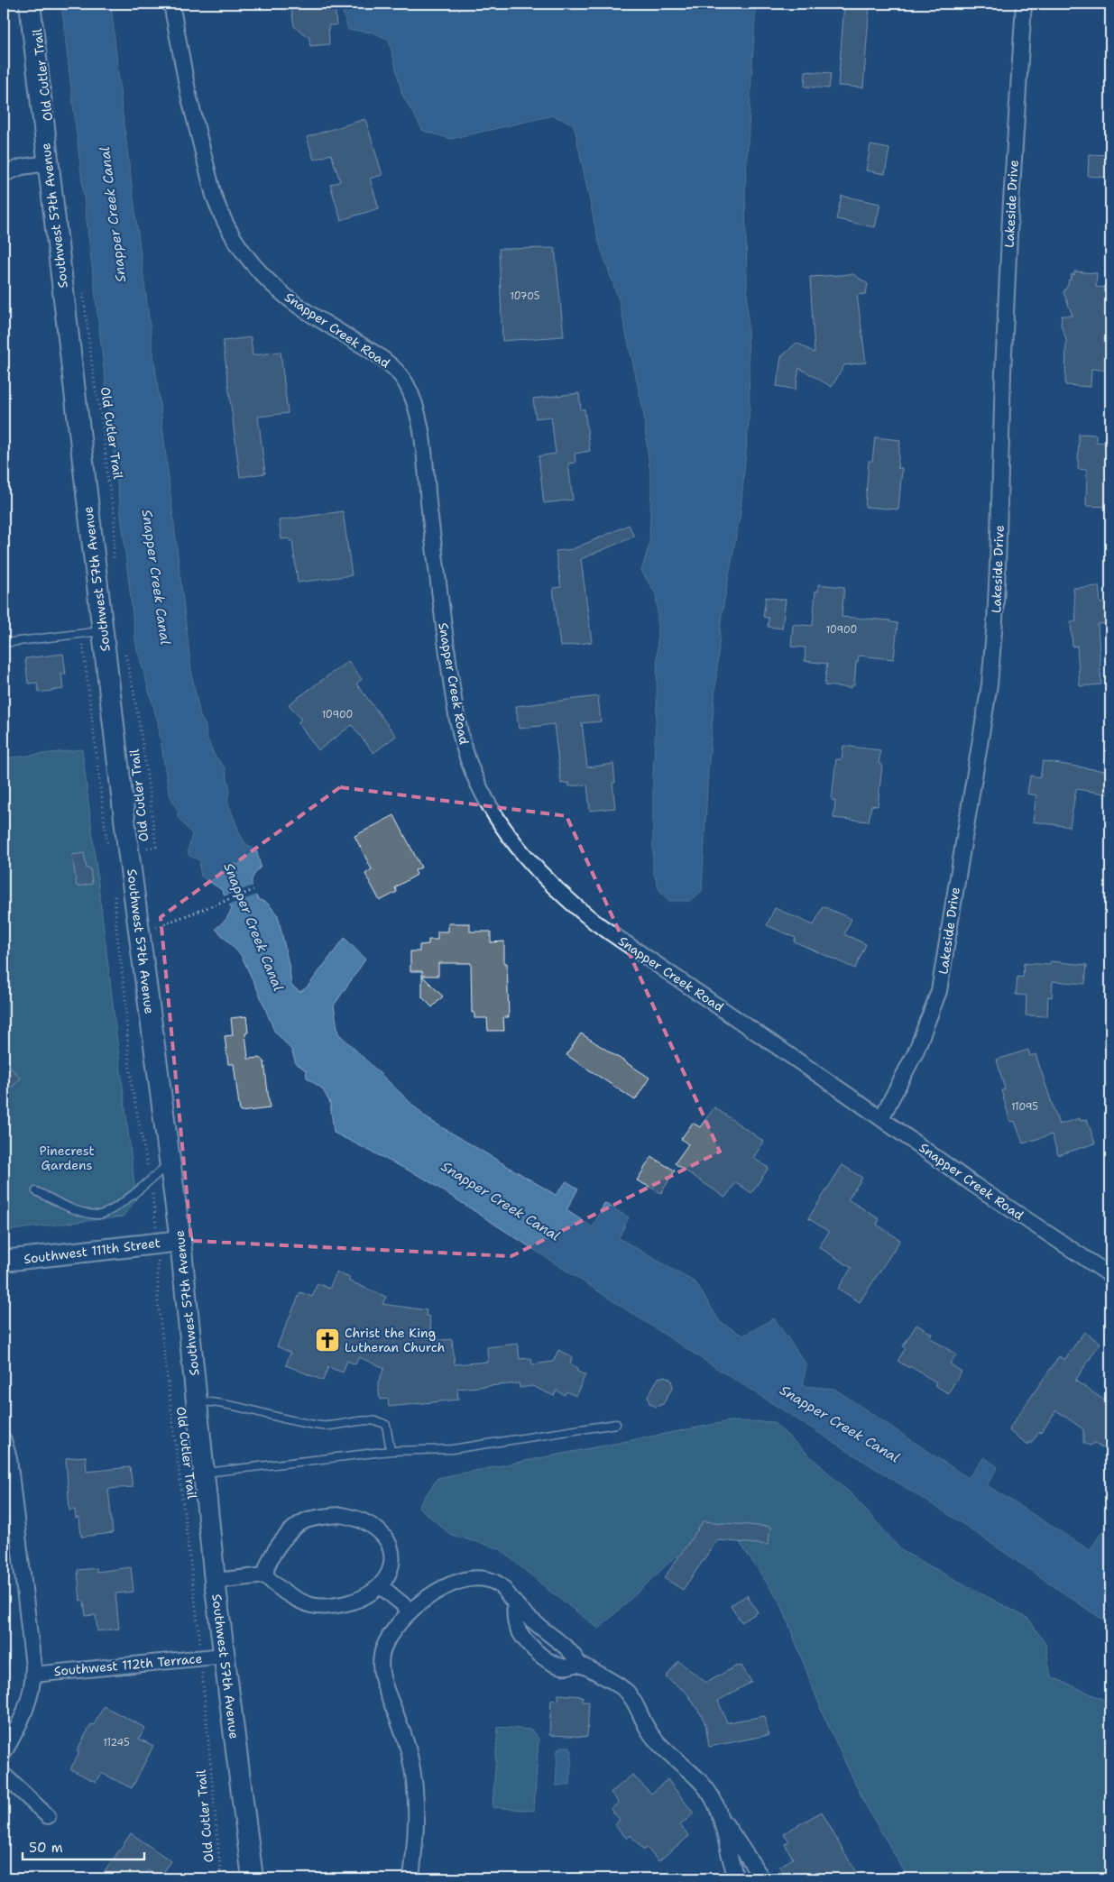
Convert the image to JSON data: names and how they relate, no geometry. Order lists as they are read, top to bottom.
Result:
{
  "streets": {
    "main road": ["Southwest 57th Avenue", "Southwest 111th Street"],
    "street": ["Lakeside Drive", "Snapper Creek Road", "Southwest 112th Terrace"],
    "path": ["Old Cutler Trail"]
  },
  "crossings": [
    ["Lakeside Drive", "Snapper Creek Road"],
    ["Southwest 57th Avenue", "Southwest 111th Street"],
    ["Southwest 57th Avenue", "Southwest 112th Terrace"]
  ],
  "water": ["Snapper Creek Canal"],
  "parks": ["Pinecrest Gardens"],
  "places": {
    "church": ["Christ the King Lutheran Church"]
  },
  "house_numbers": [
    "10705",
    "10900",
    "10900",
    "11095",
    "11245"
  ],
  "scale_bar": "50 m"
}
